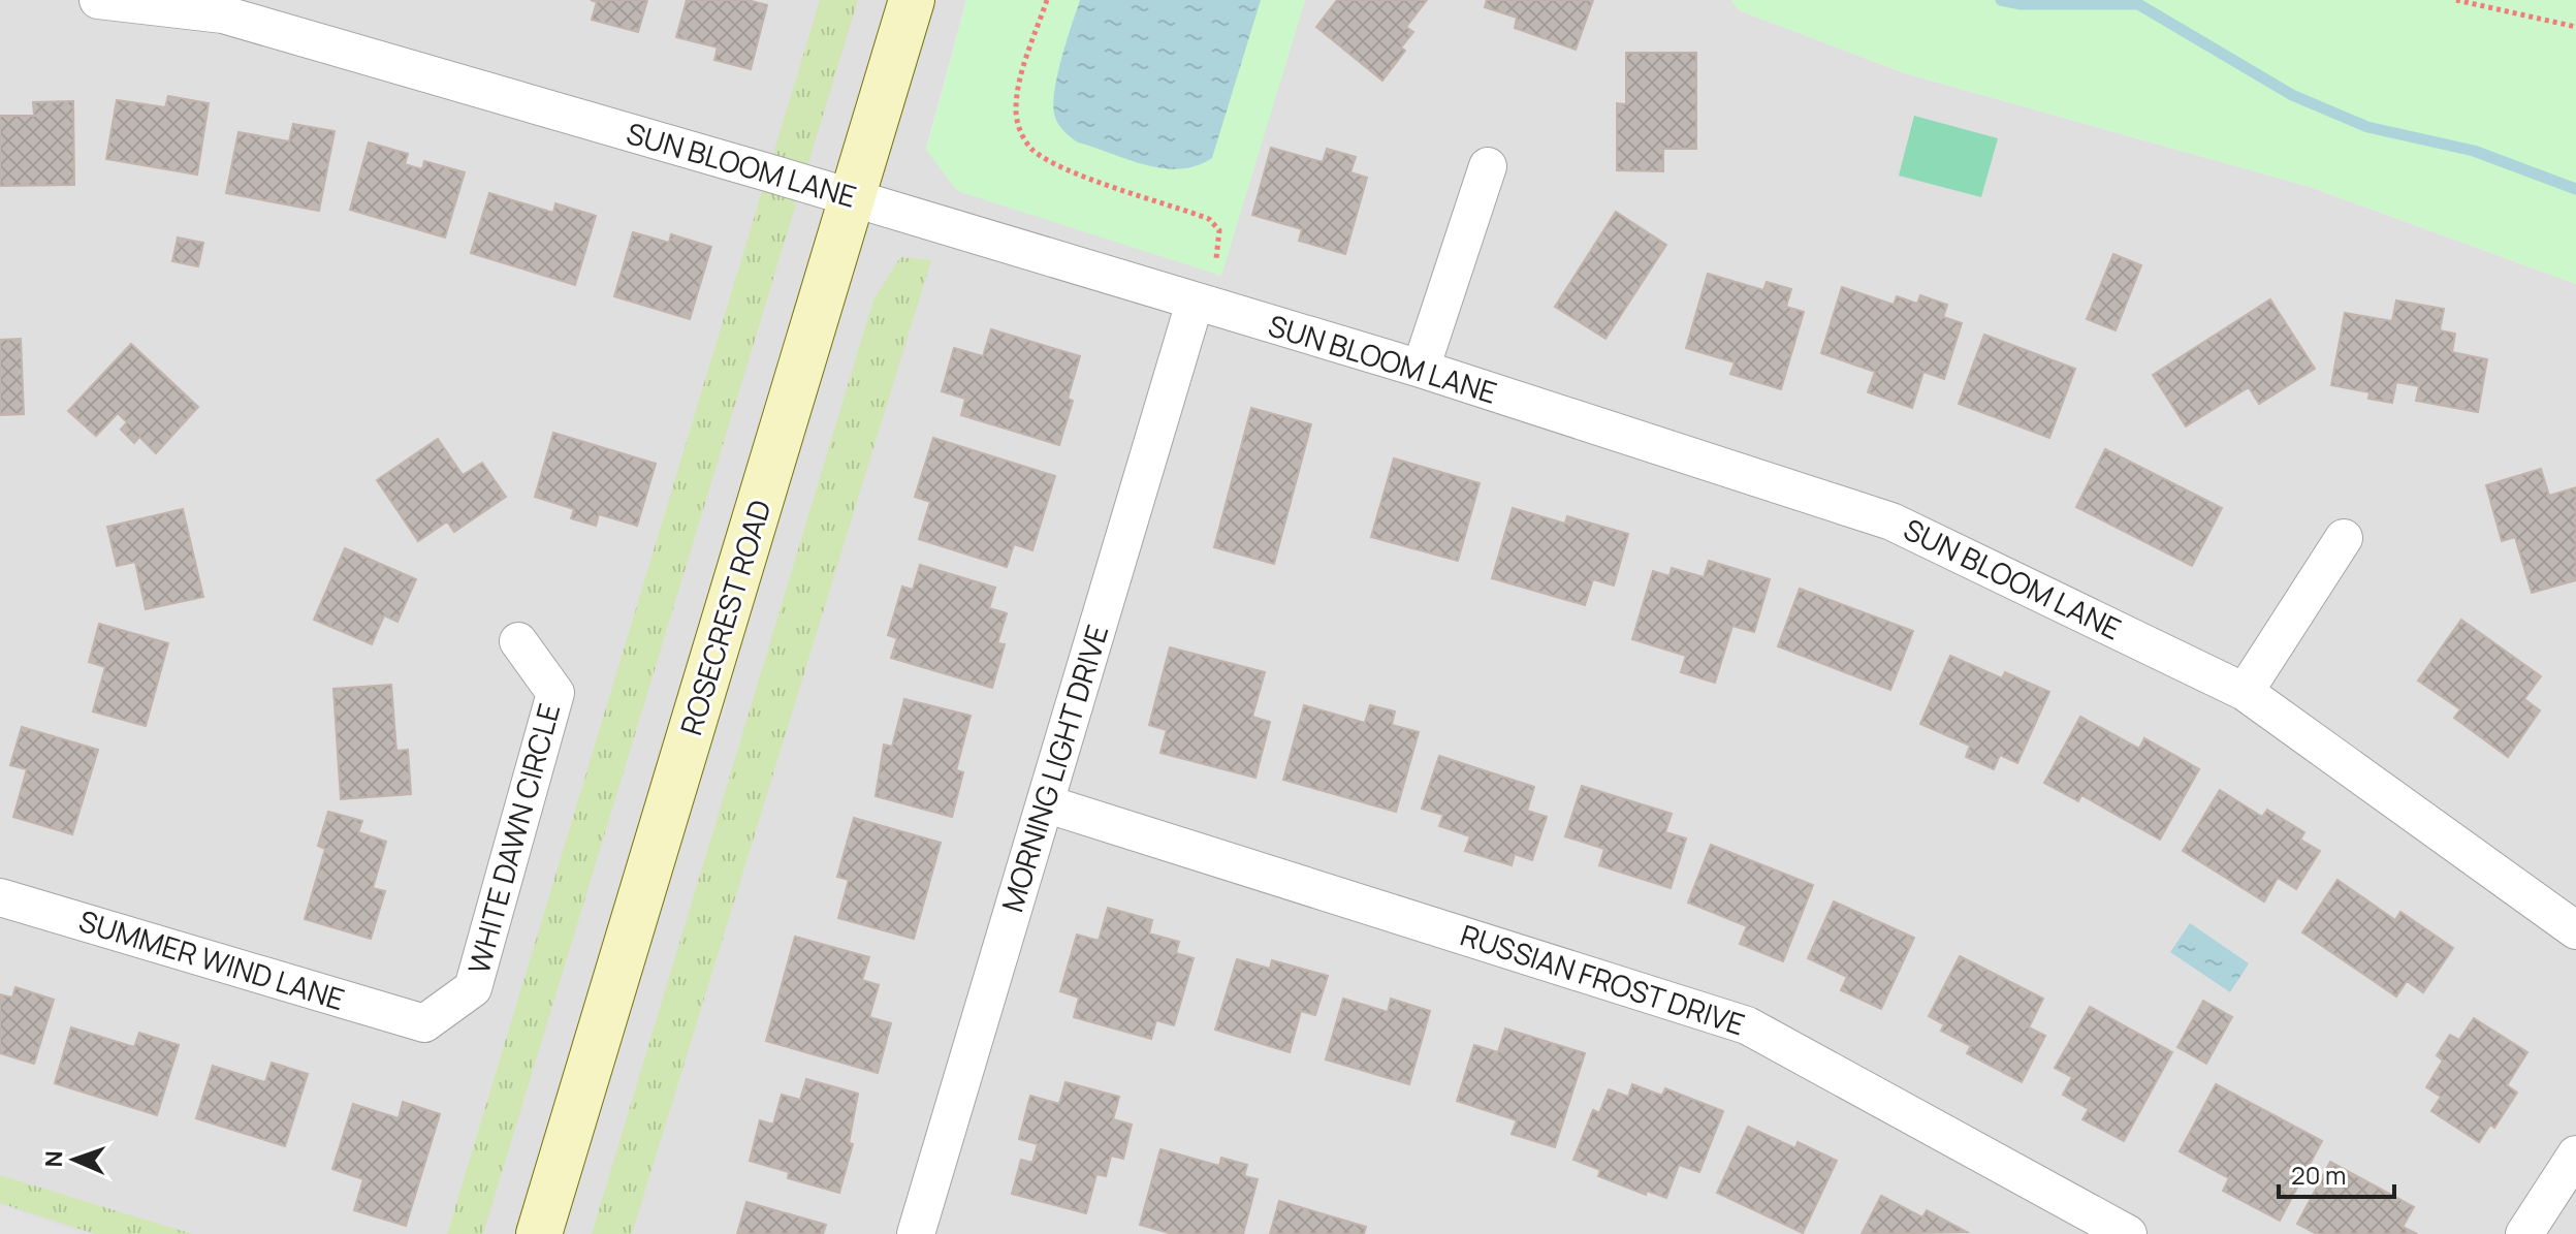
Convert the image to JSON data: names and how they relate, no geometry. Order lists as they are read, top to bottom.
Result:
{
  "streets": {
    "main road": ["ROSECREST ROAD"],
    "street": [
      "SUN BLOOM LANE",
      "MORNING LIGHT DRIVE",
      "WHITE DAWN CIRCLE",
      "SUMMER WIND LANE",
      "RUSSIAN FROST DRIVE"
    ]
  },
  "crossings": [
    ["SUN BLOOM LANE", "ROSECREST ROAD"],
    ["SUN BLOOM LANE", "MORNING LIGHT DRIVE"],
    ["MORNING LIGHT DRIVE", "RUSSIAN FROST DRIVE"],
    ["WHITE DAWN CIRCLE", "SUMMER WIND LANE"]
  ],
  "scale_bar": "20 m",
  "north": "left"
}
